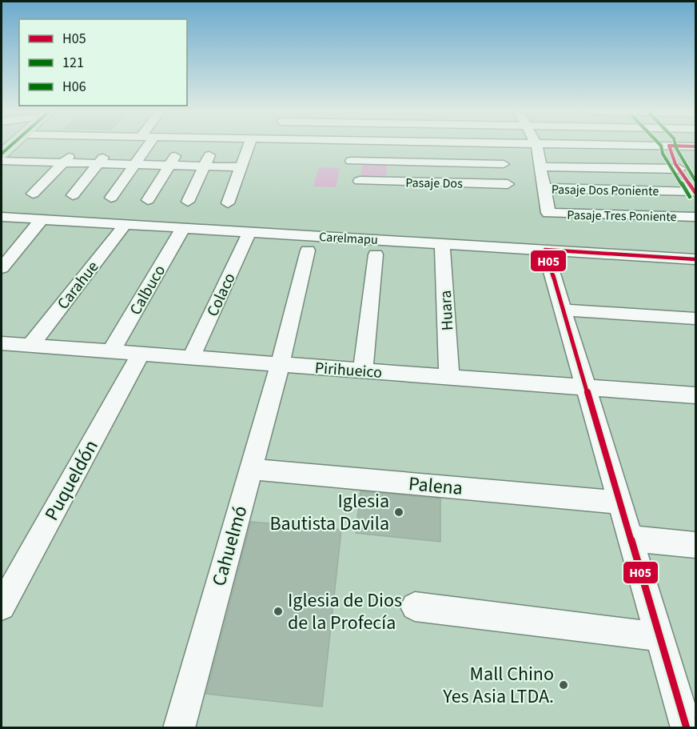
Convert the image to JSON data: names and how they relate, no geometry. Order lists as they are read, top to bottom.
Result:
{
  "streets": {
    "street": [
      "Pasaje Dos",
      "Pasaje Dos Poniente",
      "Pasaje Tres Poniente",
      "Carelmapu",
      "Carahue",
      "Calbuco",
      "Colaco",
      "Huara",
      "Pirihueico",
      "Puqueldón",
      "Palena",
      "Cahuelmó"
    ]
  },
  "crossings": [
    ["Pasaje Dos Poniente", "Pasaje Tres Poniente"],
    ["Carelmapu", "Carahue"],
    ["Carelmapu", "Calbuco"],
    ["Carelmapu", "Colaco"],
    ["Carelmapu", "Huara"],
    ["Carahue", "Pirihueico"],
    ["Calbuco", "Pirihueico"],
    ["Colaco", "Pirihueico"],
    ["Huara", "Pirihueico"],
    ["Pirihueico", "Puqueldón"],
    ["Pirihueico", "Cahuelmó"],
    ["Palena", "Cahuelmó"]
  ],
  "places": ["Iglesia Bautista Davila", "Iglesia de Dios de la Profecía", "Mall Chino Yes Asia LTDA."],
  "lines": ["transit line 121", "transit line H06", "transit line H05"],
  "legend": ["H05", "121", "H06"]
}
